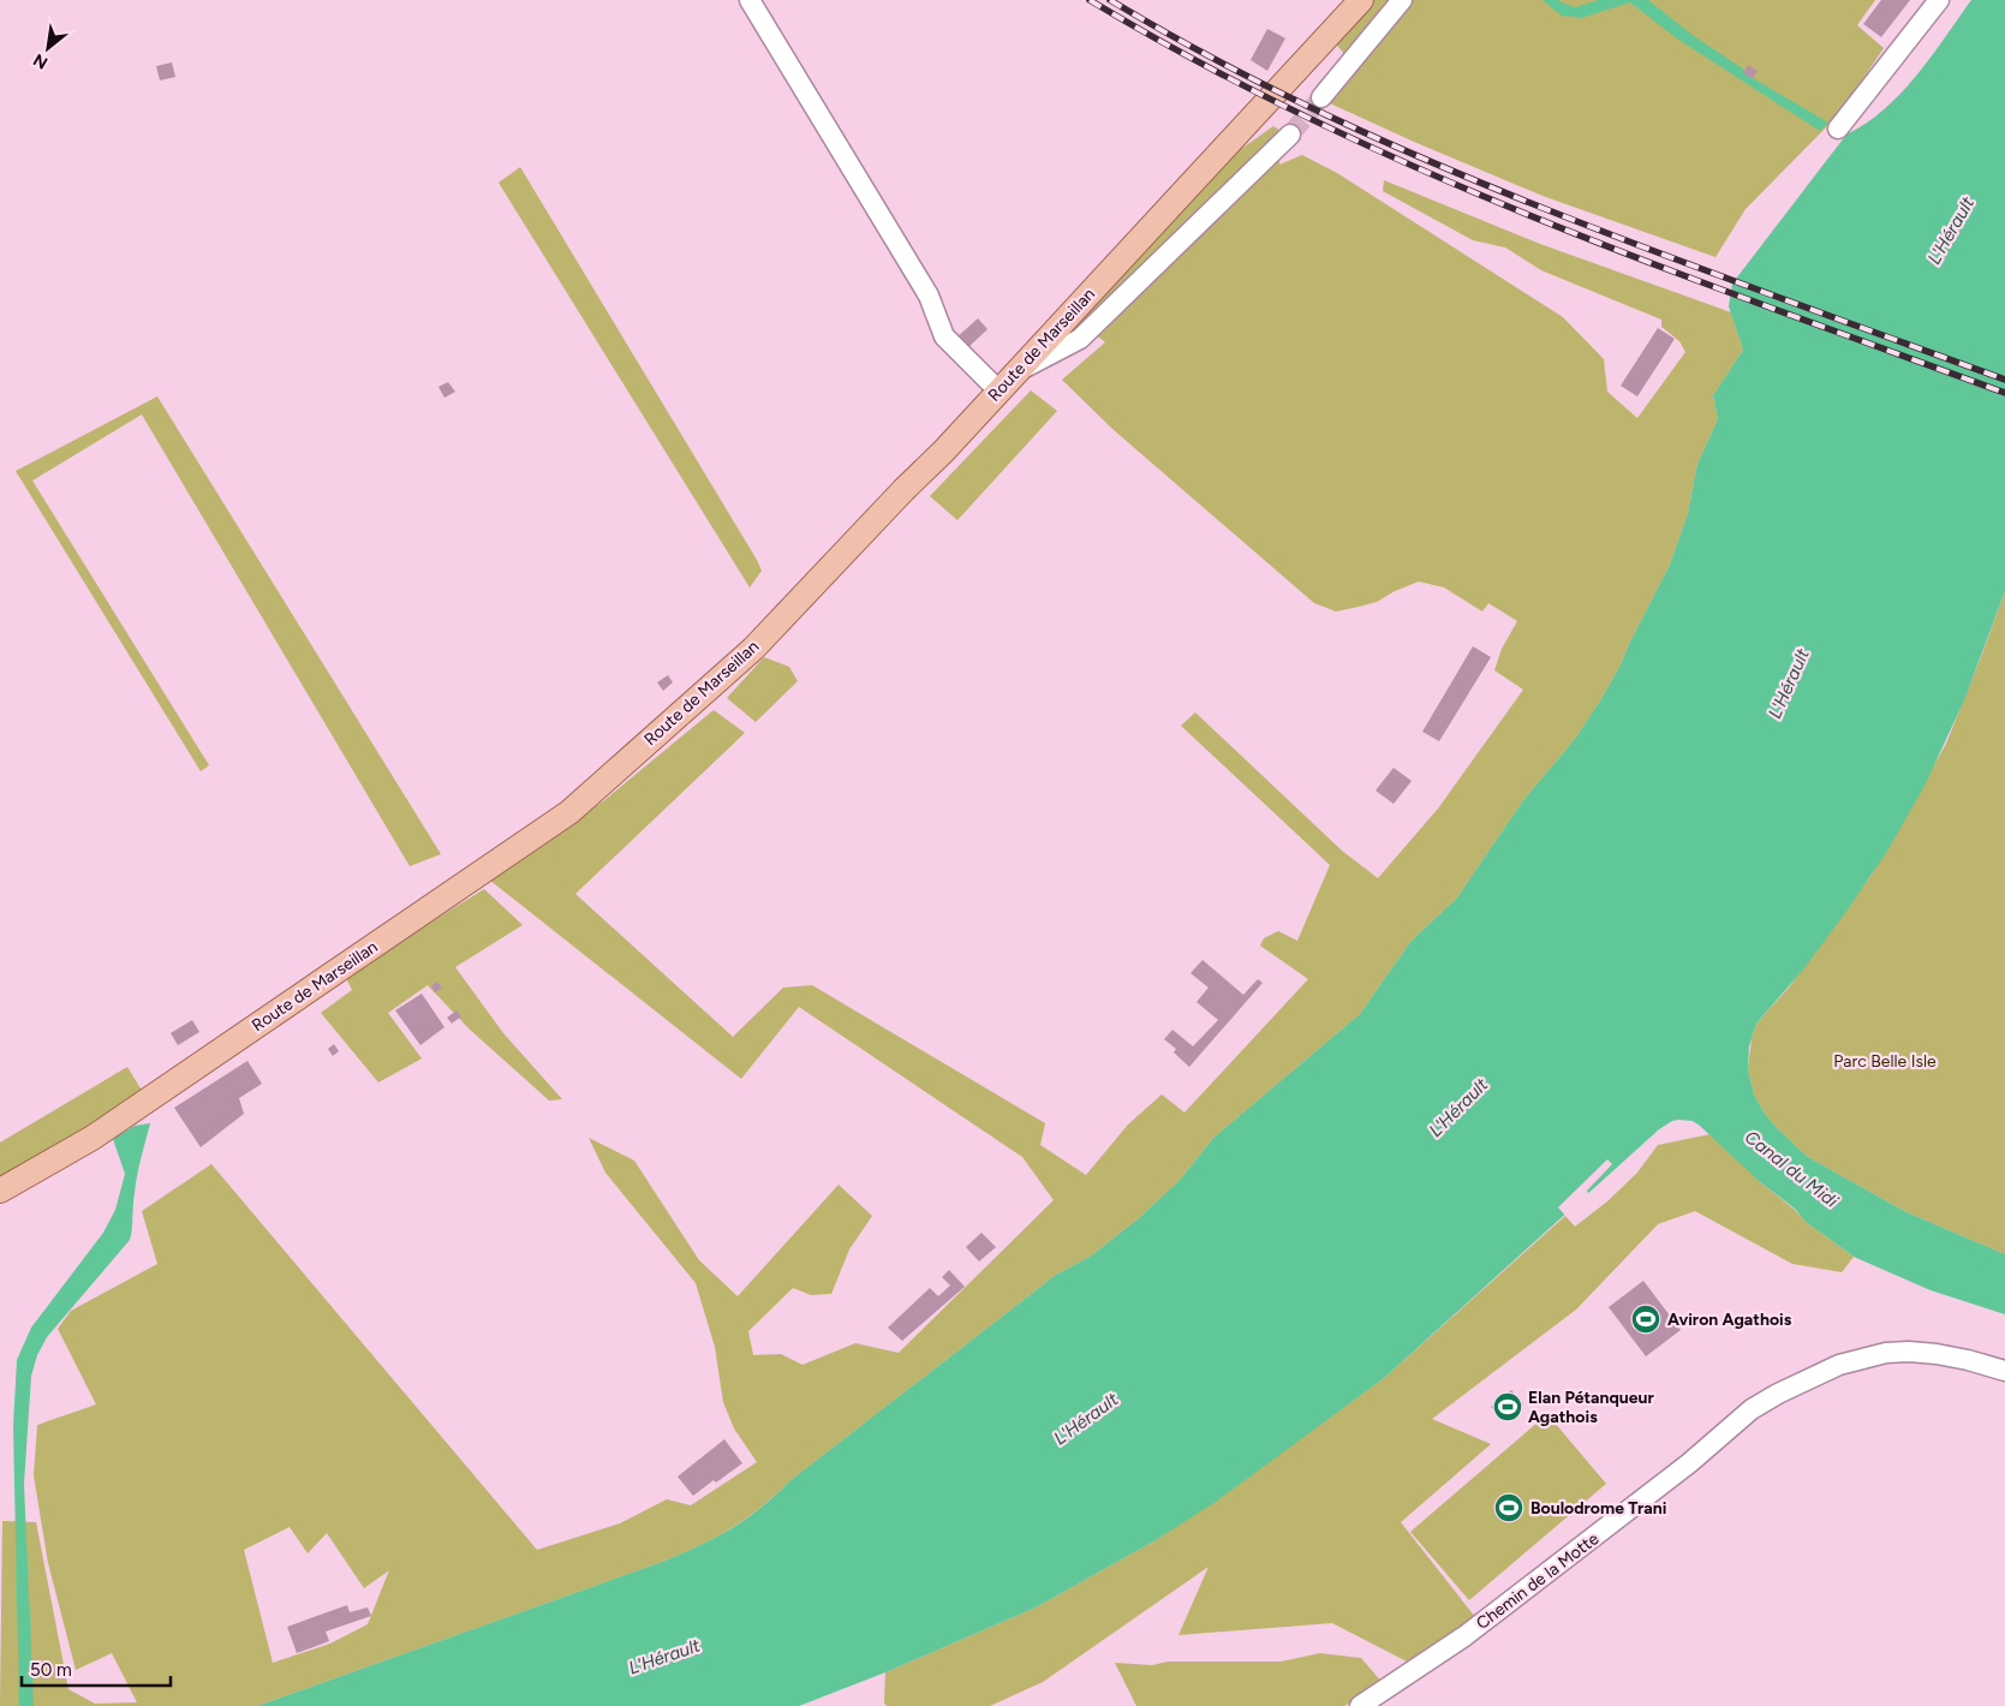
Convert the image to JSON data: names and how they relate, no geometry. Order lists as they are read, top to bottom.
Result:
{
  "streets": {
    "main road": ["Route de Marseillan"],
    "street": ["Chemin de la Motte"]
  },
  "water": ["L'Hérault", "Canal du Midi"],
  "parks": ["Parc Belle Isle"],
  "places": {
    "sports": ["Aviron Agathois", "Elan Pétanqueur Agathois", "Boulodrome Trani"]
  },
  "scale_bar": "50 m",
  "north": "bottom left"
}
